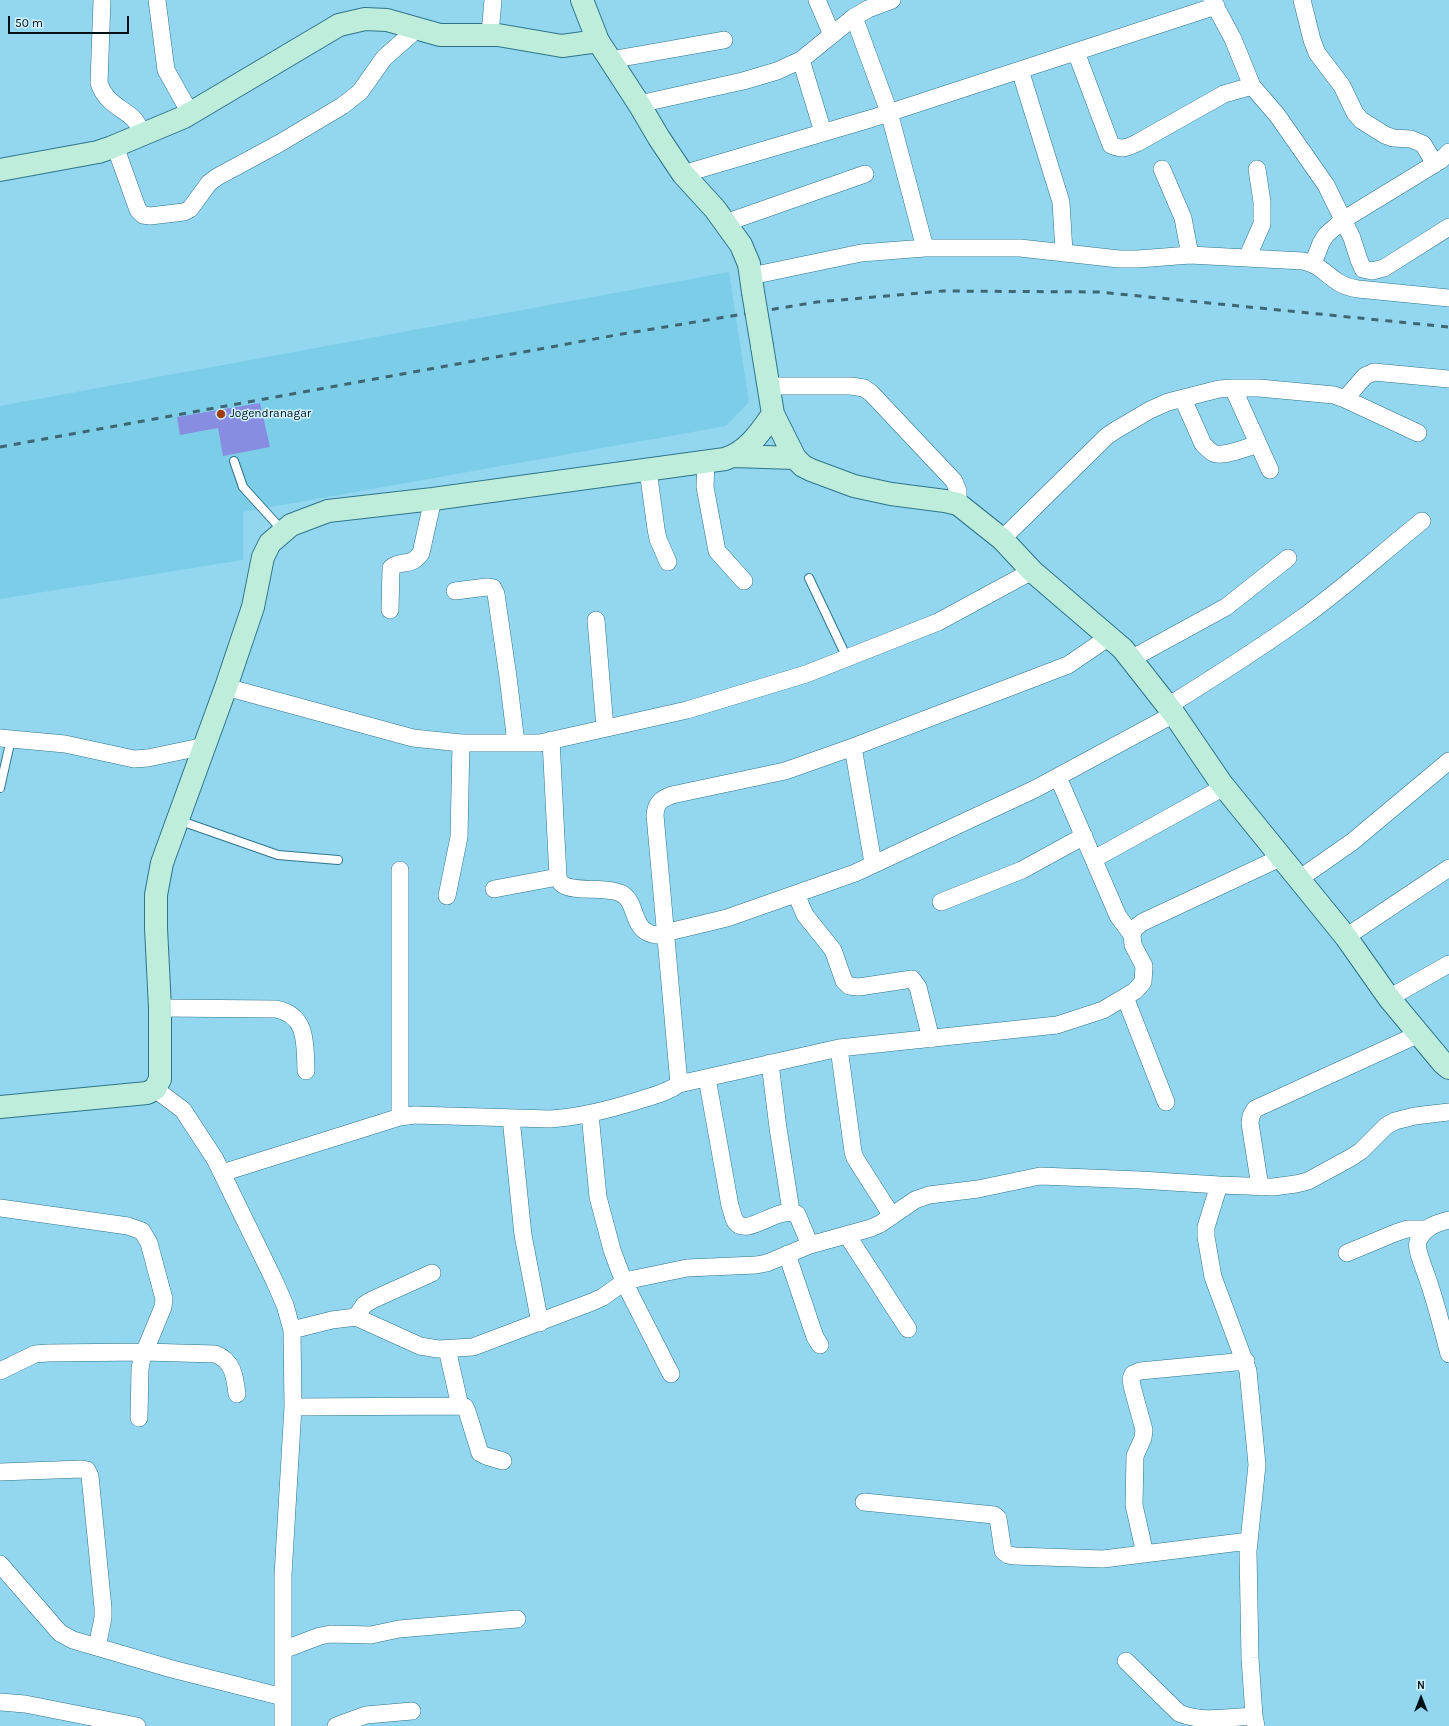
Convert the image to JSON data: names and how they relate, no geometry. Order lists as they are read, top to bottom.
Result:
{
  "places": ["Jogendranagar"],
  "scale_bar": "50 m",
  "north": "top"
}
